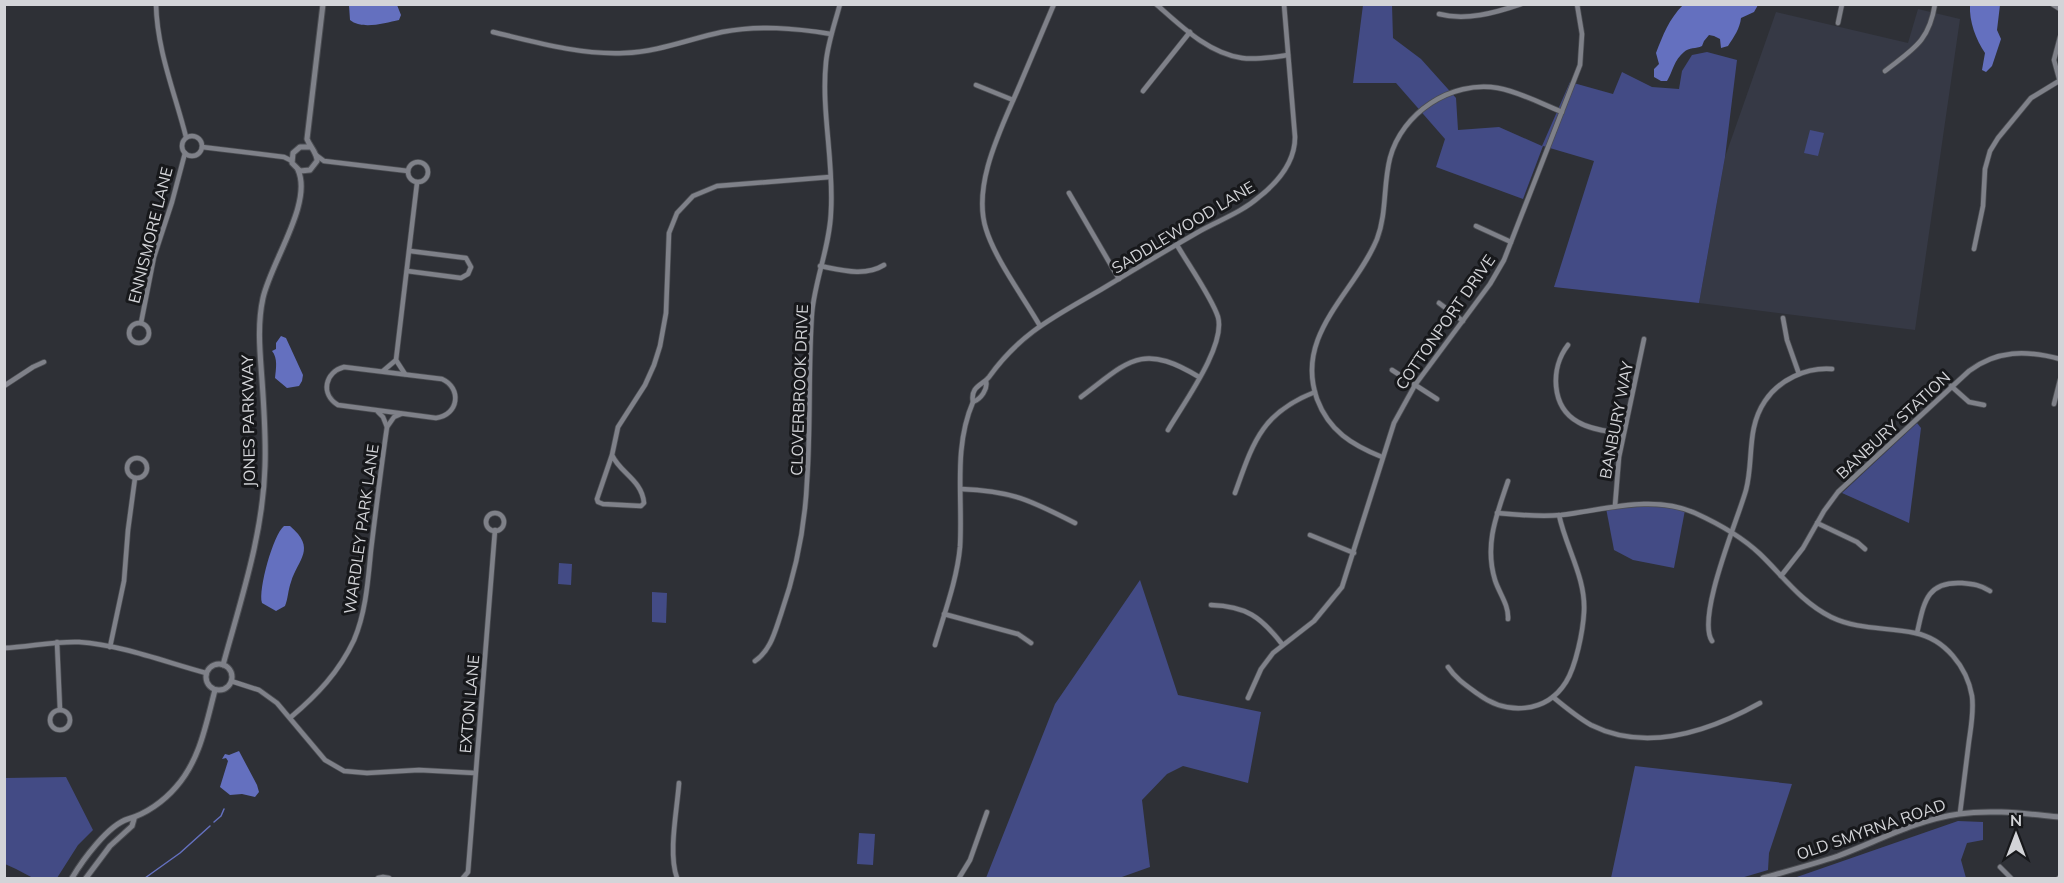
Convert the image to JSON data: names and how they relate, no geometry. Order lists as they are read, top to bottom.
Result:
{
  "streets": {
    "street": [
      "SADDLEWOOD LANE",
      "ENNISMORE LANE",
      "COTTONPORT DRIVE",
      "CLOVERBROOK DRIVE",
      "BANBURY WAY",
      "JONES PARKWAY",
      "BANBURY STATION",
      "WARDLEY PARK LANE",
      "EXTON LANE",
      "OLD SMYRNA ROAD"
    ]
  },
  "north": "top"
}
